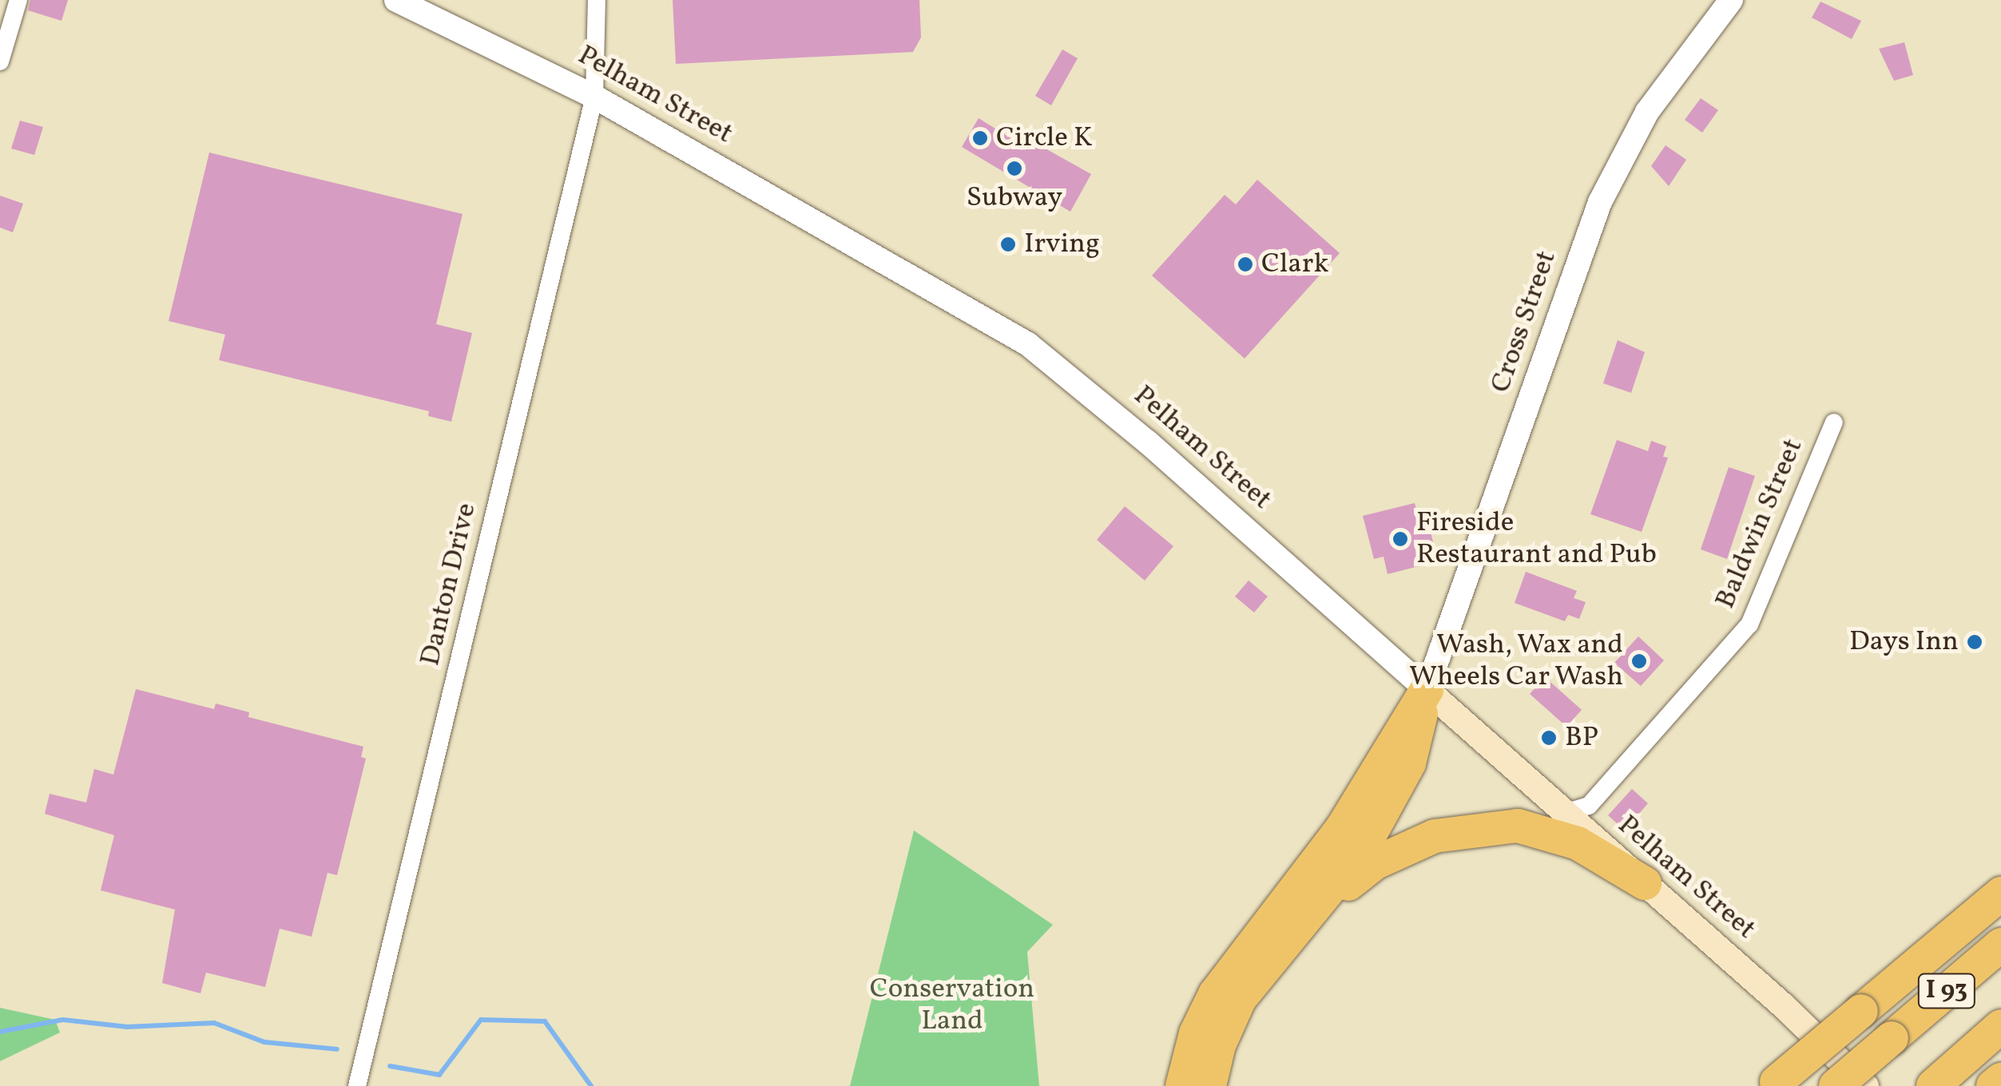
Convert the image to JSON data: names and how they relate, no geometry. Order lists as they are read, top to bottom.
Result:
{
  "streets": {
    "highway": ["I 93"],
    "main road": ["Pelham Street"],
    "street": ["Cross Street", "Baldwin Street", "Danton Drive"]
  },
  "crossings": [
    ["Pelham Street", "Cross Street"],
    ["Pelham Street", "Baldwin Street"],
    ["Pelham Street", "Danton Drive"]
  ],
  "parks": ["Conservation Land"],
  "places": [
    "Circle K",
    "Subway",
    "Irving",
    "Clark",
    "Fireside Restaurant and Pub",
    "Days Inn",
    "Wash, Wax and Wheels Car Wash",
    "BP"
  ]
}
